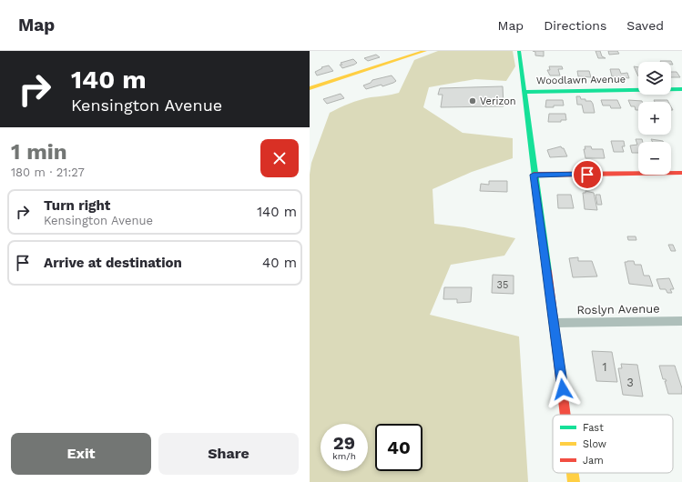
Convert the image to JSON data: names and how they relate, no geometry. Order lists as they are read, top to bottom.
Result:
{
  "streets": {
    "street": ["Woodlawn Avenue", "Roslyn Avenue"]
  },
  "places": ["Verizon"],
  "house_numbers": ["35", "1", "3"],
  "legend": ["Fast", "Slow", "Jam"],
  "page": {
    "header": "Map",
    "nav": ["Map", "Directions", "Saved"],
    "turn": ["140 m", "Kensington Avenue"],
    "map_buttons": ["+", "−"],
    "heading": ["1 min", "180 m · 21:27"],
    "list": [
      {
        "name": "Turn right",
        "note": "Kensington Avenue",
        "value": "140 m"
      },
      {
        "name": "Arrive at destination",
        "value": "40 m"
      }
    ],
    "speed": "29 km/h",
    "limit": "40",
    "buttons": ["Exit", "Share"]
  }
}
